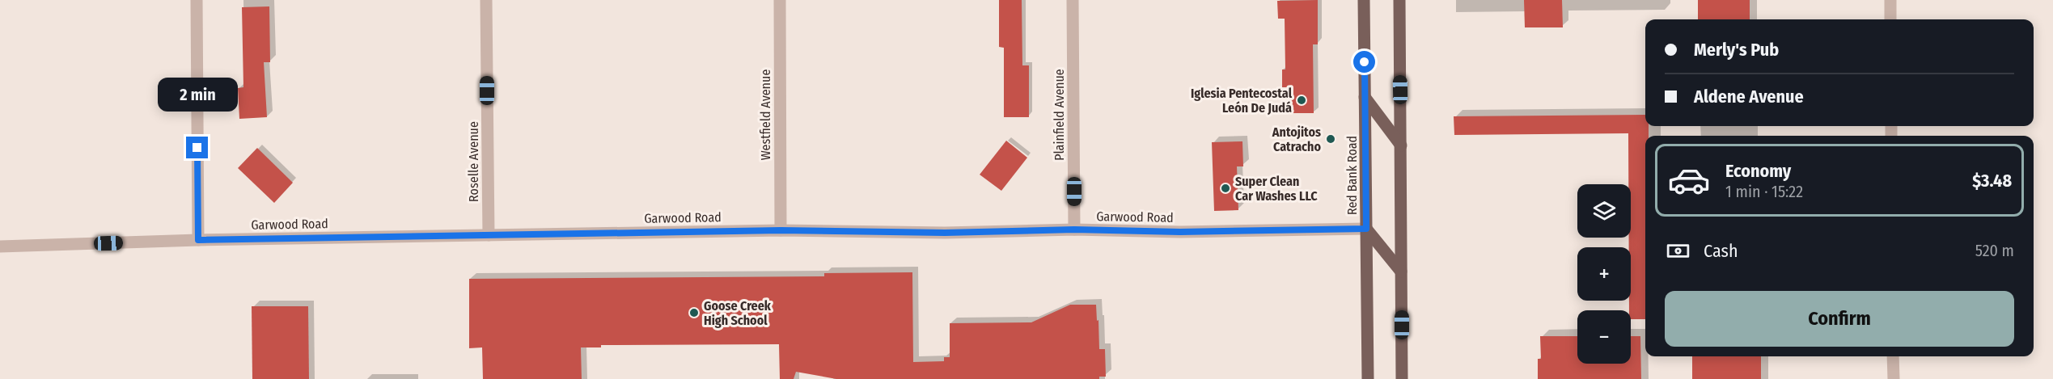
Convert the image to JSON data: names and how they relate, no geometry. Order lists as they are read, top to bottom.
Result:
{
  "streets": {
    "main road": ["Red Bank Road"],
    "street": [
      "Westfield Avenue",
      "Plainfield Avenue",
      "Roselle Avenue",
      "Garwood Road"
    ]
  },
  "crossings": [
    ["Westfield Avenue", "Garwood Road"],
    ["Plainfield Avenue", "Garwood Road"],
    ["Roselle Avenue", "Garwood Road"],
    ["Red Bank Road", "Garwood Road"]
  ],
  "places": [
    "Iglesia Pentecostal León De Judá",
    "Antojitos Catracho",
    "Super Clean Car Washes LLC",
    "Goose Creek High School"
  ],
  "page": {
    "banner": ["Merly's Pub", "Aldene Avenue"],
    "bubble": "2 min",
    "list": [
      {
        "name": "Economy",
        "note": "1 min · 15:22",
        "value": "$3.48"
      }
    ],
    "map_buttons": ["+", "−"],
    "pay": ["Cash", "520 m"],
    "buttons": "Confirm"
  }
}
